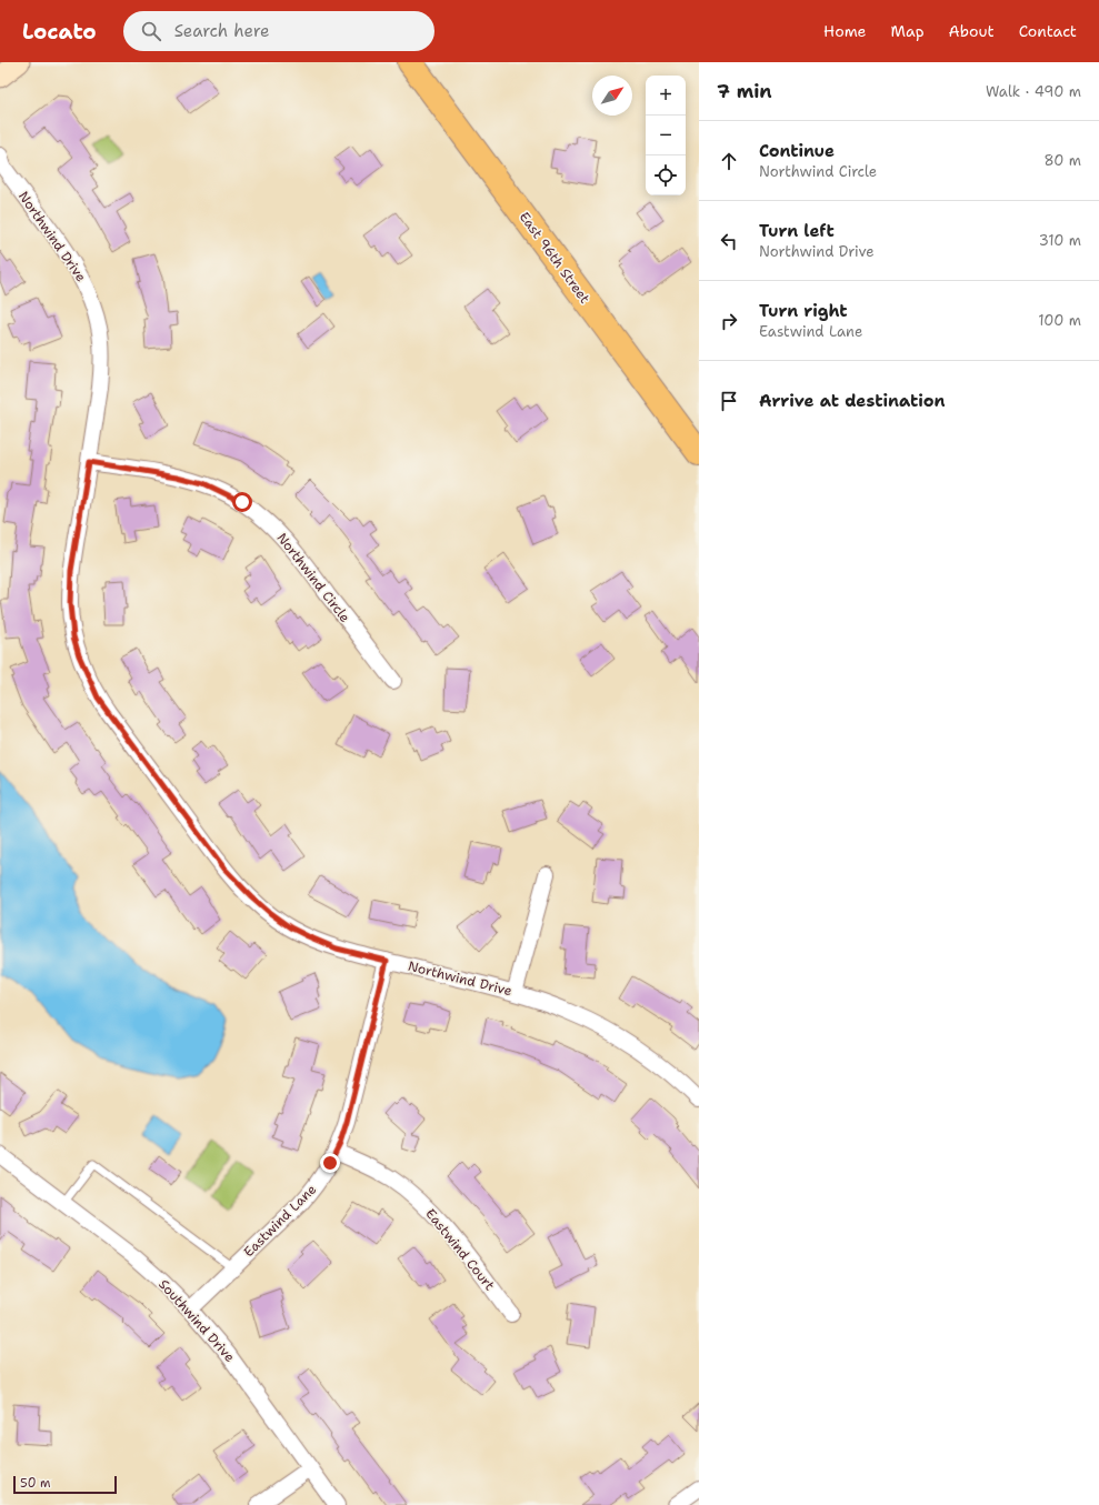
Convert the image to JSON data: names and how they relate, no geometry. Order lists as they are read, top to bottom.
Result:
{
  "streets": {
    "main road": ["East 96th Street"],
    "street": [
      "Northwind Drive",
      "Northwind Circle",
      "Eastwind Lane",
      "Eastwind Court",
      "Southwind Drive"
    ]
  },
  "crossings": [
    ["Northwind Drive", "Northwind Circle"],
    ["Northwind Drive", "Eastwind Lane"],
    ["Eastwind Lane", "Eastwind Court"],
    ["Eastwind Lane", "Southwind Drive"]
  ],
  "scale_bar": "50 m",
  "north": "top right",
  "page": {
    "header": "Locato",
    "search": "Search here",
    "nav": [
      "Home",
      "Map",
      "About",
      "Contact"
    ],
    "heading": ["7 min", "Walk · 490 m"],
    "map_buttons": ["+", "−"],
    "list": [
      ["Continue", "Northwind Circle", "80 m"],
      ["Turn left", "Northwind Drive", "310 m"],
      ["Turn right", "Eastwind Lane", "100 m"],
      "Arrive at destination"
    ],
    "scale": "50 m"
  }
}
